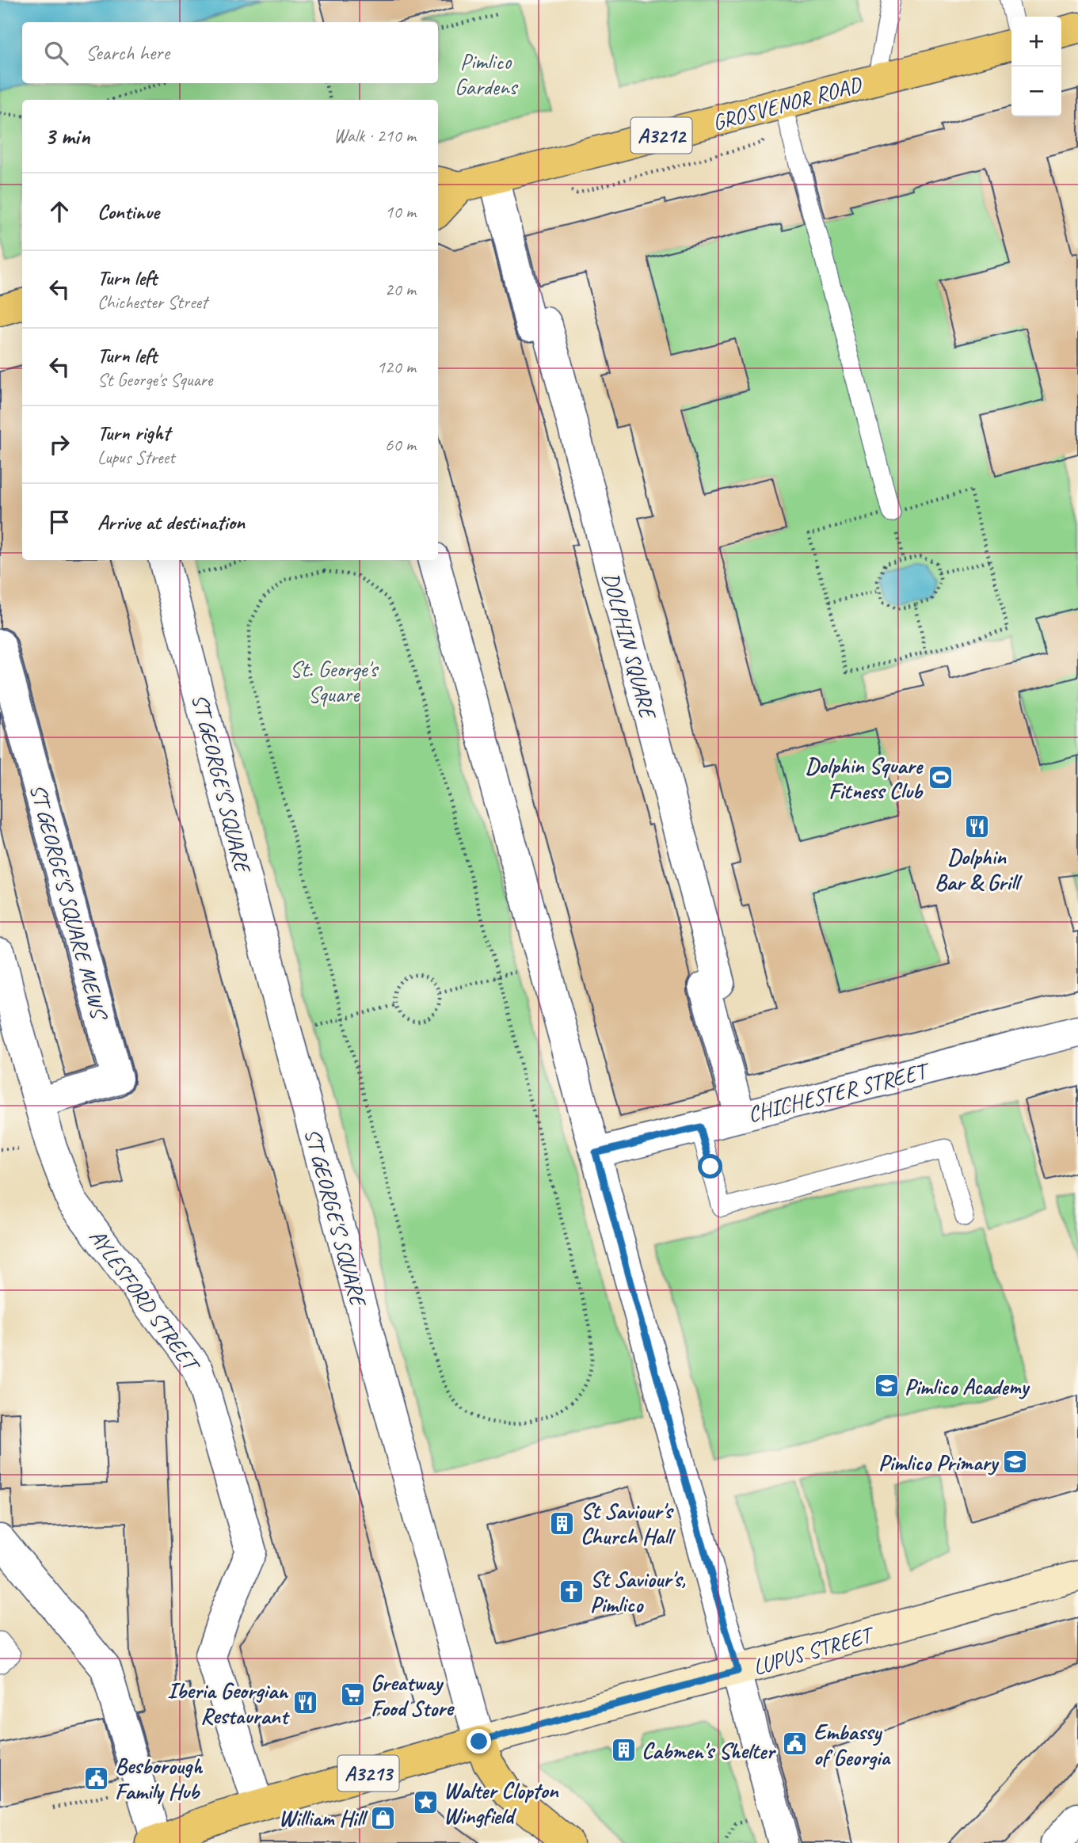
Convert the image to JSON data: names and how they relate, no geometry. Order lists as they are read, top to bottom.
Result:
{
  "streets": {
    "main road": [
      "GROSVENOR ROAD",
      "A3212",
      "ST GEORGE'S SQUARE",
      "LUPUS STREET",
      "A3213"
    ],
    "street": [
      "DOLPHIN SQUARE",
      "ST GEORGE'S SQUARE MEWS",
      "CHICHESTER STREET",
      "AYLESFORD STREET"
    ]
  },
  "crossings": [
    ["GROSVENOR ROAD", "DOLPHIN SQUARE"],
    ["DOLPHIN SQUARE", "CHICHESTER STREET"],
    ["ST GEORGE'S SQUARE", "LUPUS STREET"],
    ["ST GEORGE'S SQUARE MEWS", "AYLESFORD STREET"],
    ["AYLESFORD STREET", "LUPUS STREET"],
    ["AYLESFORD STREET", "A3213"],
    ["LUPUS STREET", "A3213"]
  ],
  "parks": ["Pimlico Gardens", "St. George's Square"],
  "places": {
    "sports": ["Dolphin Square Fitness Club"],
    "restaurant": ["Dolphin Bar & Grill", "Iberia Georgian Restaurant"],
    "school or university": ["Pimlico Academy", "Pimlico Primary"],
    "building": ["St Saviour's Church Hall", "Cabmen's Shelter"],
    "church": ["St Saviour's, Pimlico"],
    "supermarket": ["Greatway Food Store"],
    "public building": ["Embassy of Georgia", "Besborough Family Hub"],
    "place": ["Walter Clopton Wingfield"],
    "shop": ["William Hill"]
  },
  "page": {
    "map_buttons": ["+", "−"],
    "search": "Search here",
    "heading": ["3 min", "Walk · 210 m"],
    "list": [
      ["Continue", "10 m"],
      ["Turn left", "Chichester Street", "20 m"],
      ["Turn left", "St George's Square", "120 m"],
      ["Turn right", "Lupus Street", "60 m"],
      "Arrive at destination"
    ]
  }
}
